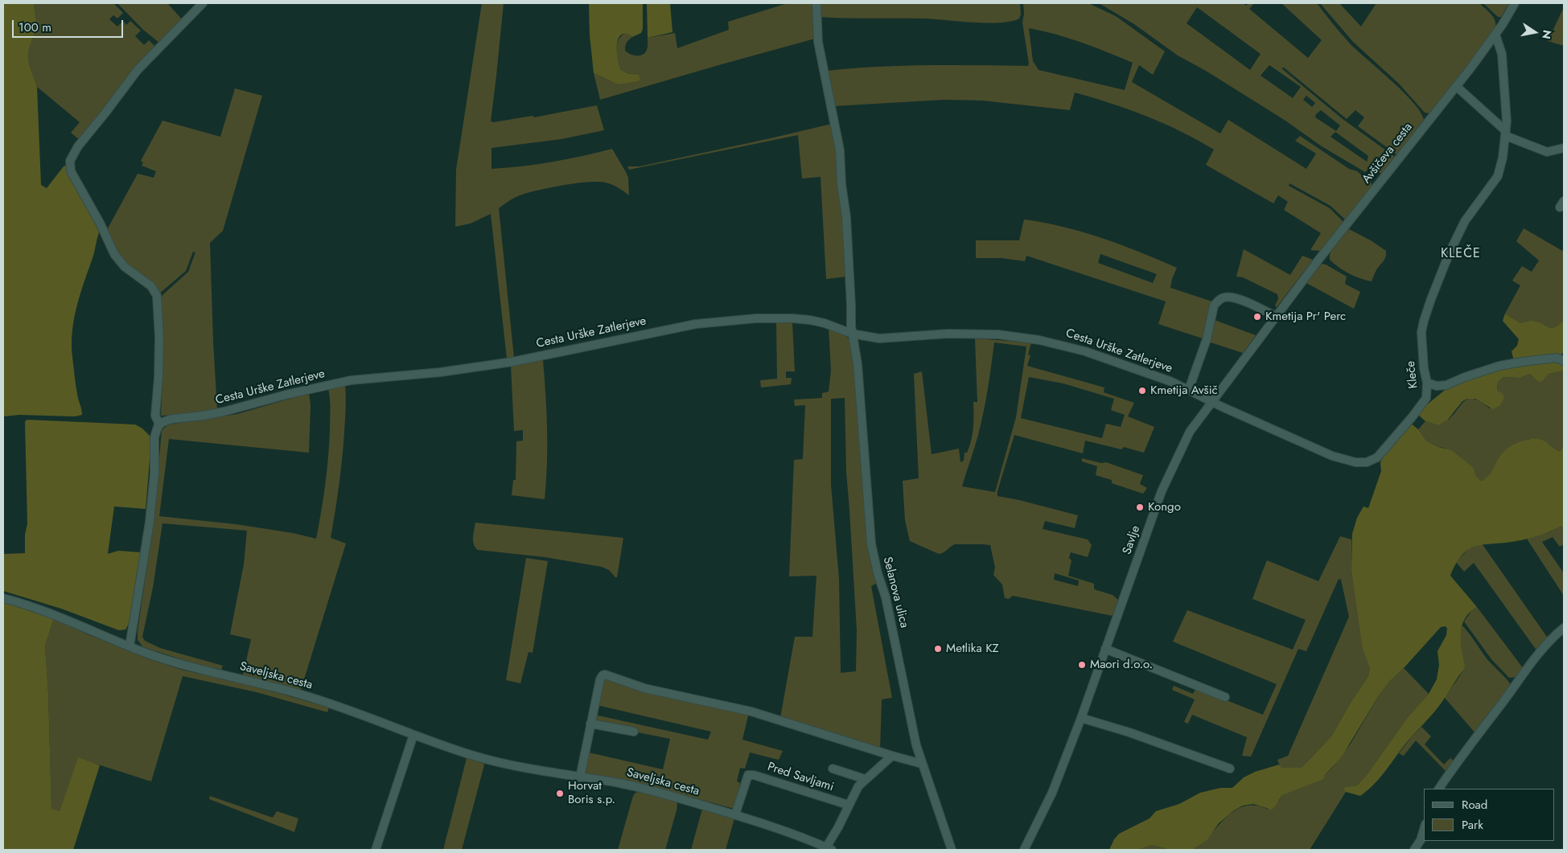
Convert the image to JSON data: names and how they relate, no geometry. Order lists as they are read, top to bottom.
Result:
{
  "streets": {
    "street": [
      "Avšičeva cesta",
      "Cesta Urške Zatlerjeve",
      "Kleče",
      "Savlje",
      "Selanova ulica",
      "Saveljska cesta",
      "Pred Savljami"
    ]
  },
  "crossings": [
    ["Avšičeva cesta", "Cesta Urške Zatlerjeve"],
    ["Avšičeva cesta", "Kleče"],
    ["Avšičeva cesta", "Savlje"],
    ["Cesta Urške Zatlerjeve", "Kleče"],
    ["Cesta Urške Zatlerjeve", "Savlje"],
    ["Cesta Urške Zatlerjeve", "Selanova ulica"],
    ["Kleče", "Savlje"],
    ["Saveljska cesta", "Pred Savljami"]
  ],
  "districts": ["KLEČE"],
  "places": [
    "Kmetija Pr' Perc",
    "Kmetija Avšič",
    "Kongo",
    "Metlika KZ",
    "Maori d.o.o.",
    "Horvat Boris s.p."
  ],
  "legend": ["Road", "Park"],
  "scale_bar": "100 m",
  "north": "right"
}
